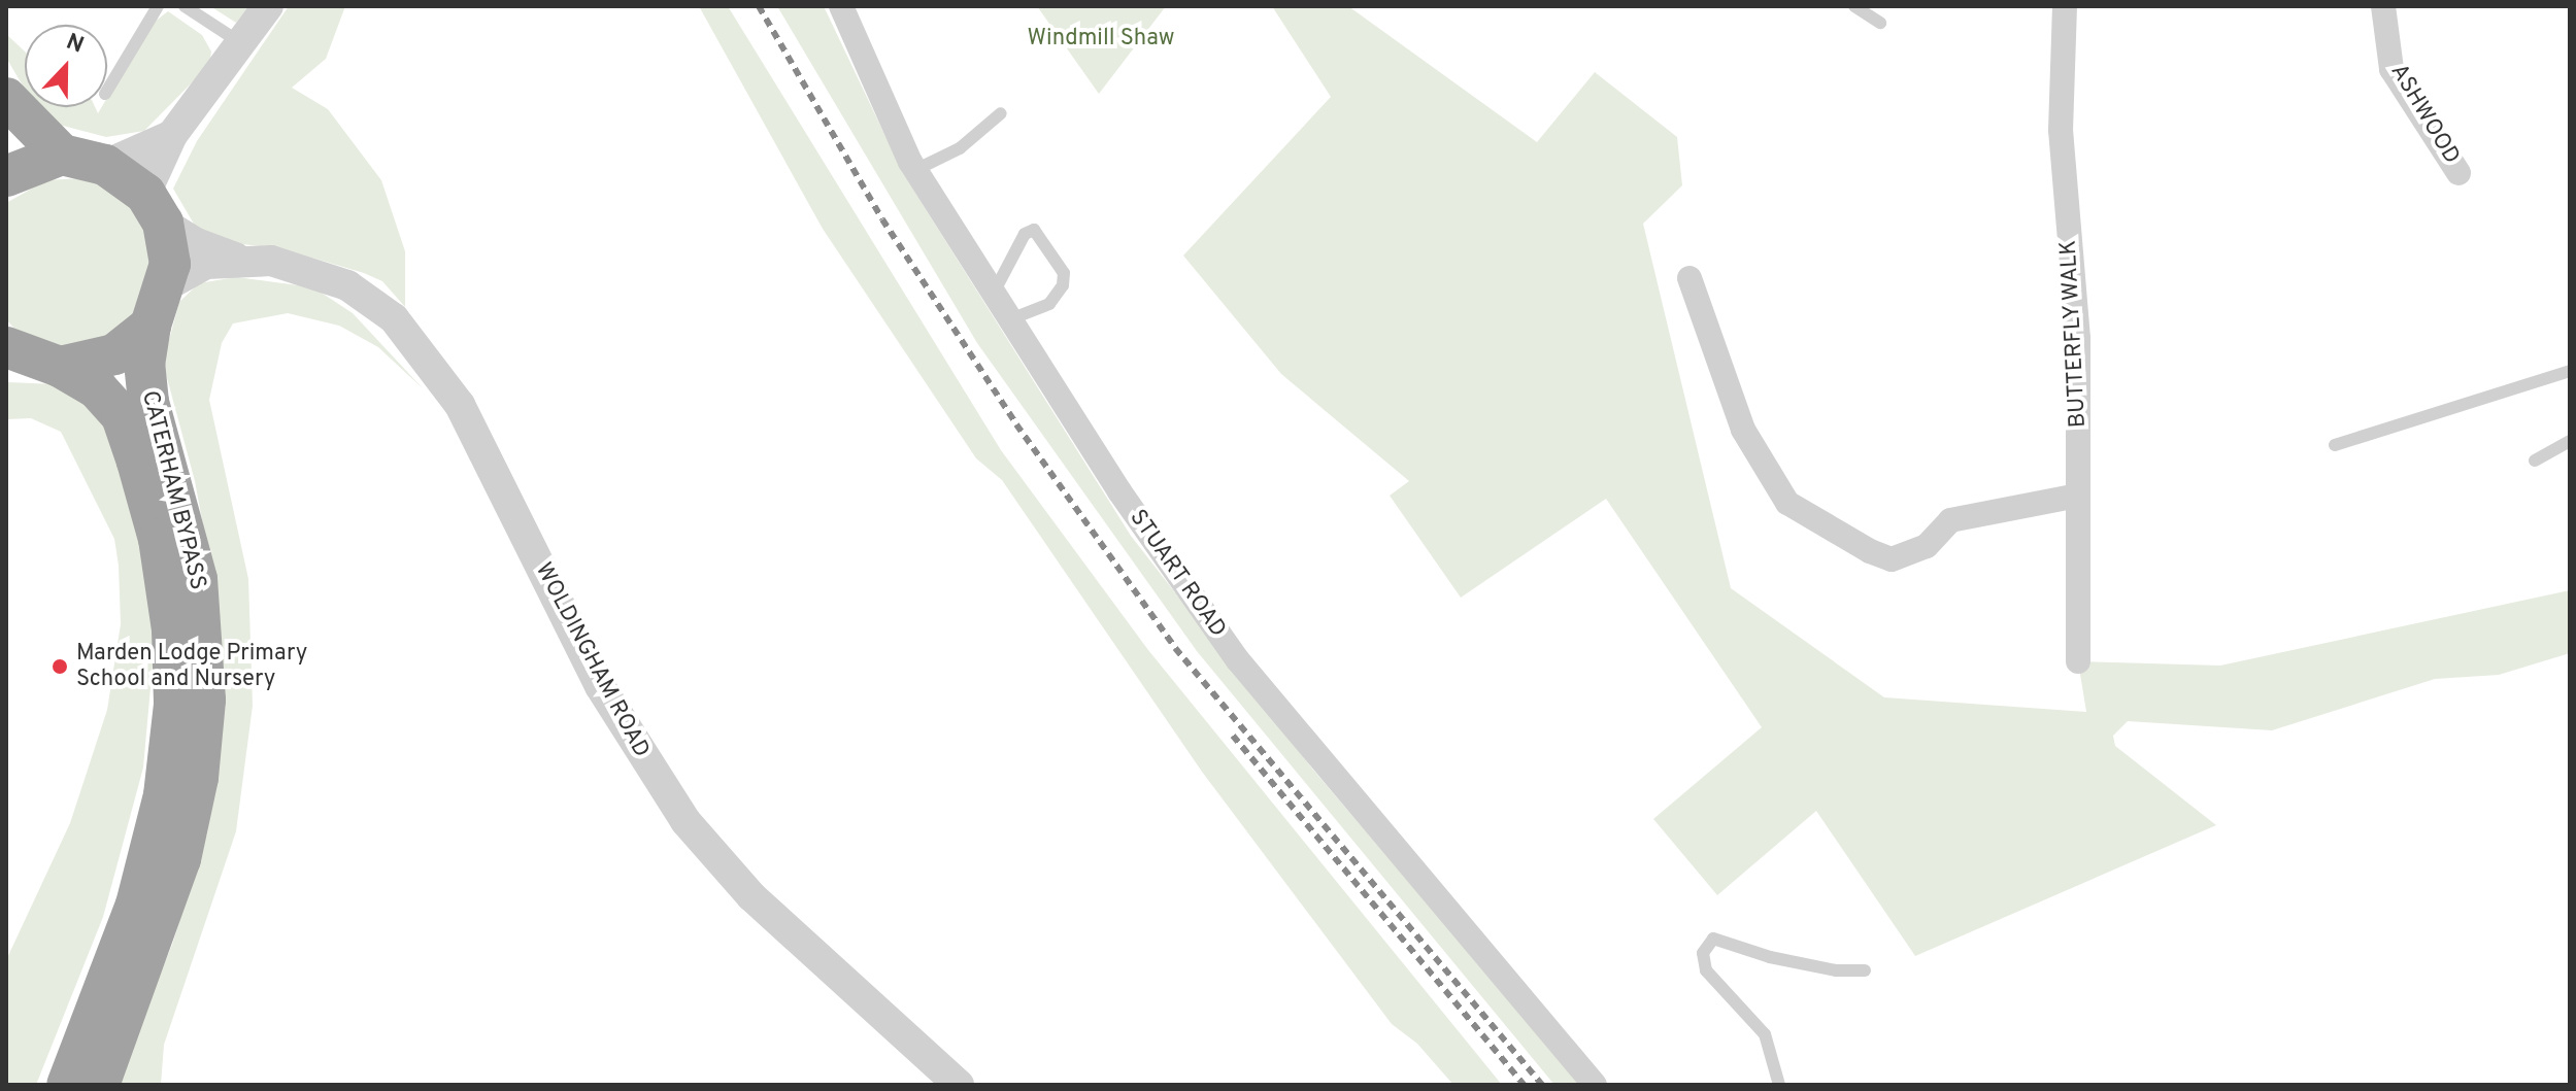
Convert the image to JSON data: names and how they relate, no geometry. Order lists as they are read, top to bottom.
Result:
{
  "streets": {
    "highway": ["CATERHAM BYPASS"],
    "street": [
      "ASHWOOD",
      "BUTTERFLY WALK",
      "STUART ROAD",
      "WOLDINGHAM ROAD"
    ]
  },
  "crossings": [
    ["CATERHAM BYPASS", "WOLDINGHAM ROAD"]
  ],
  "parks": ["Windmill Shaw"],
  "places": ["Marden Lodge Primary School and Nursery"],
  "north": "top"
}
